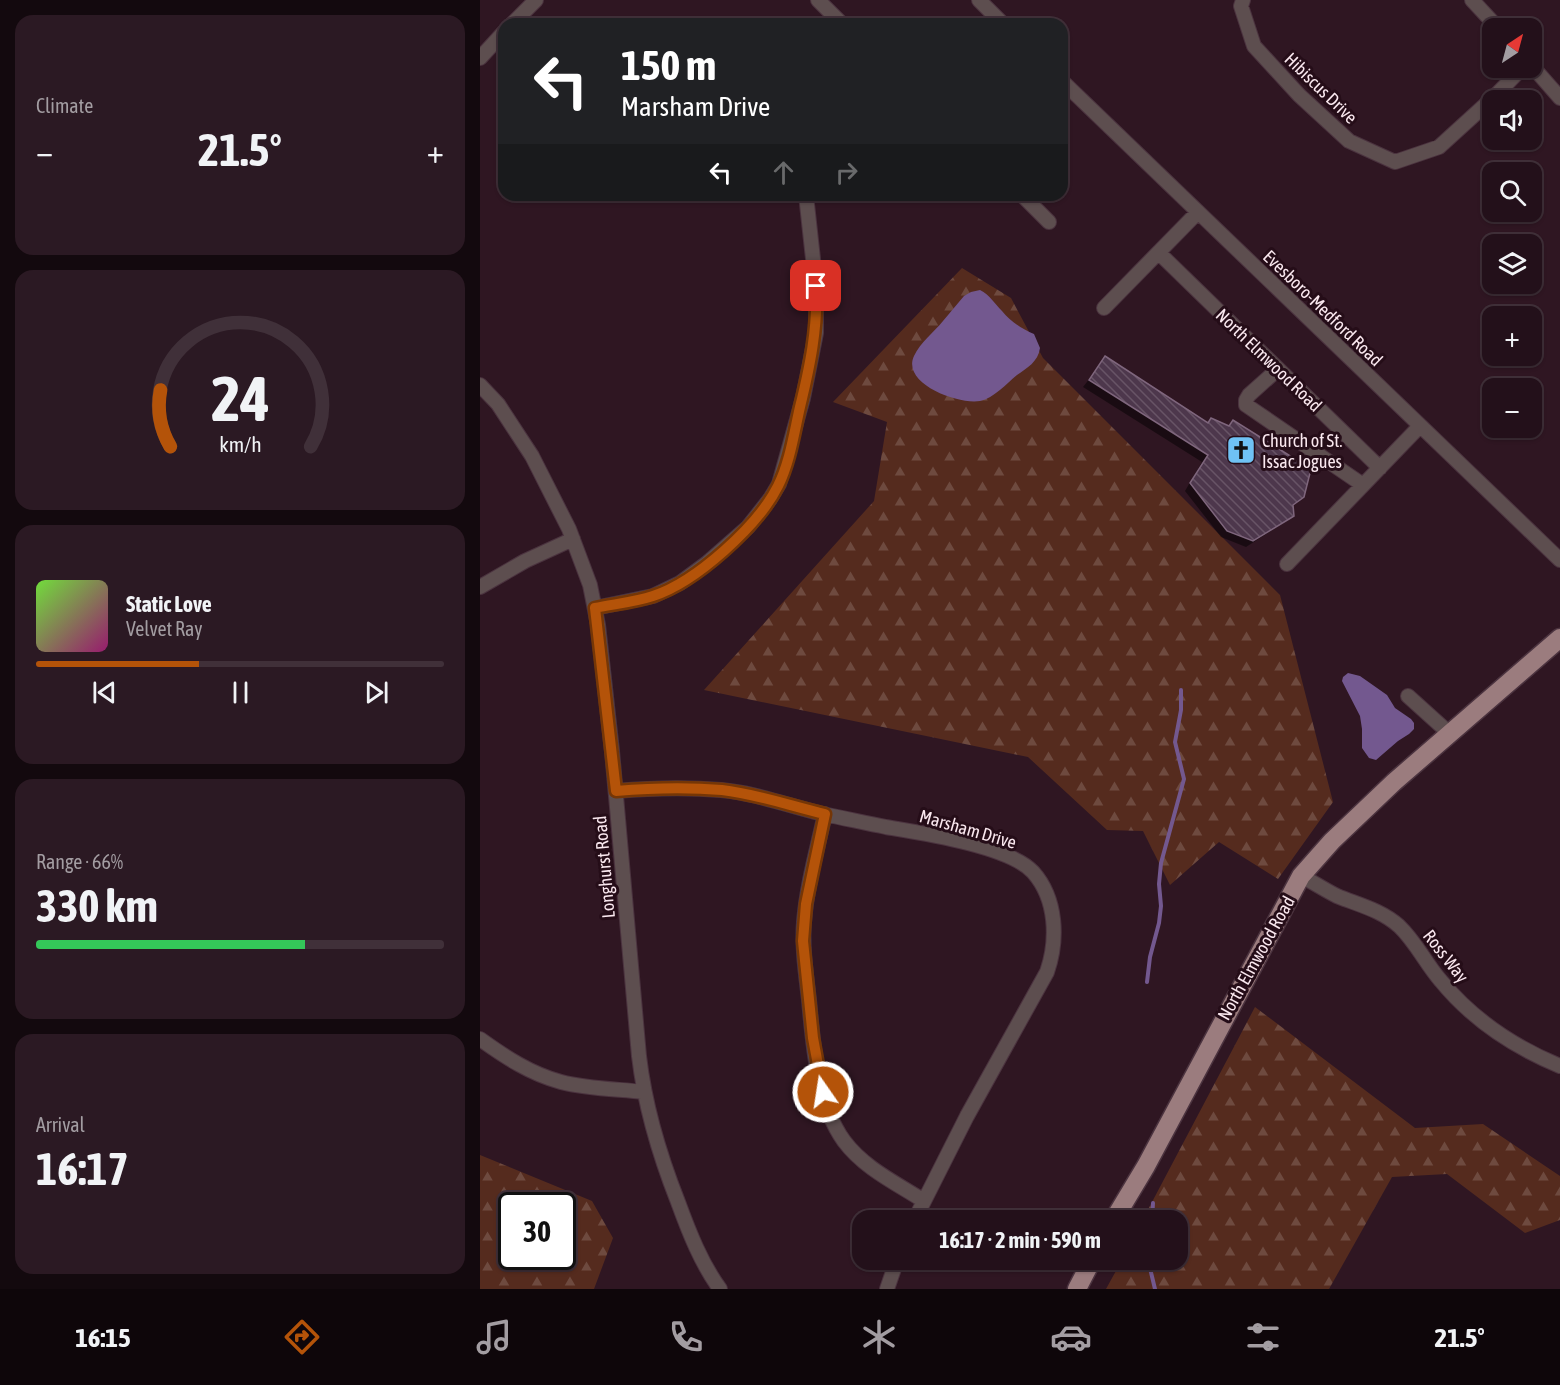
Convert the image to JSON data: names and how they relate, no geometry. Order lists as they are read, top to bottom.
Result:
{
  "streets": {
    "main road": ["North Elmwood Road"],
    "street": [
      "Hibiscus Drive",
      "Evesboro-Medford Road",
      "Marsham Drive",
      "Longhurst Road",
      "Ross Way"
    ]
  },
  "crossings": [
    ["North Elmwood Road", "Ross Way"],
    ["Marsham Drive", "Longhurst Road"]
  ],
  "places": {
    "church": ["Church of St. Issac Jogues"]
  },
  "north": "top right",
  "page": {
    "tile": [
      "Climate",
      ["Range · 66%", "330 km"],
      ["Arrival", "16:17"]
    ],
    "map_buttons": ["+", "−"],
    "turn": ["150 m", "Marsham Drive"],
    "heat": ["−", "21.5°", "+"],
    "song": ["Static Love", "Velvet Ray"],
    "limit": "30",
    "trip": "16:17 · 2 min · 590 m",
    "tabs": ["16:15", "21.5°"],
    "gauge": ["24", "km/h"]
  }
}
